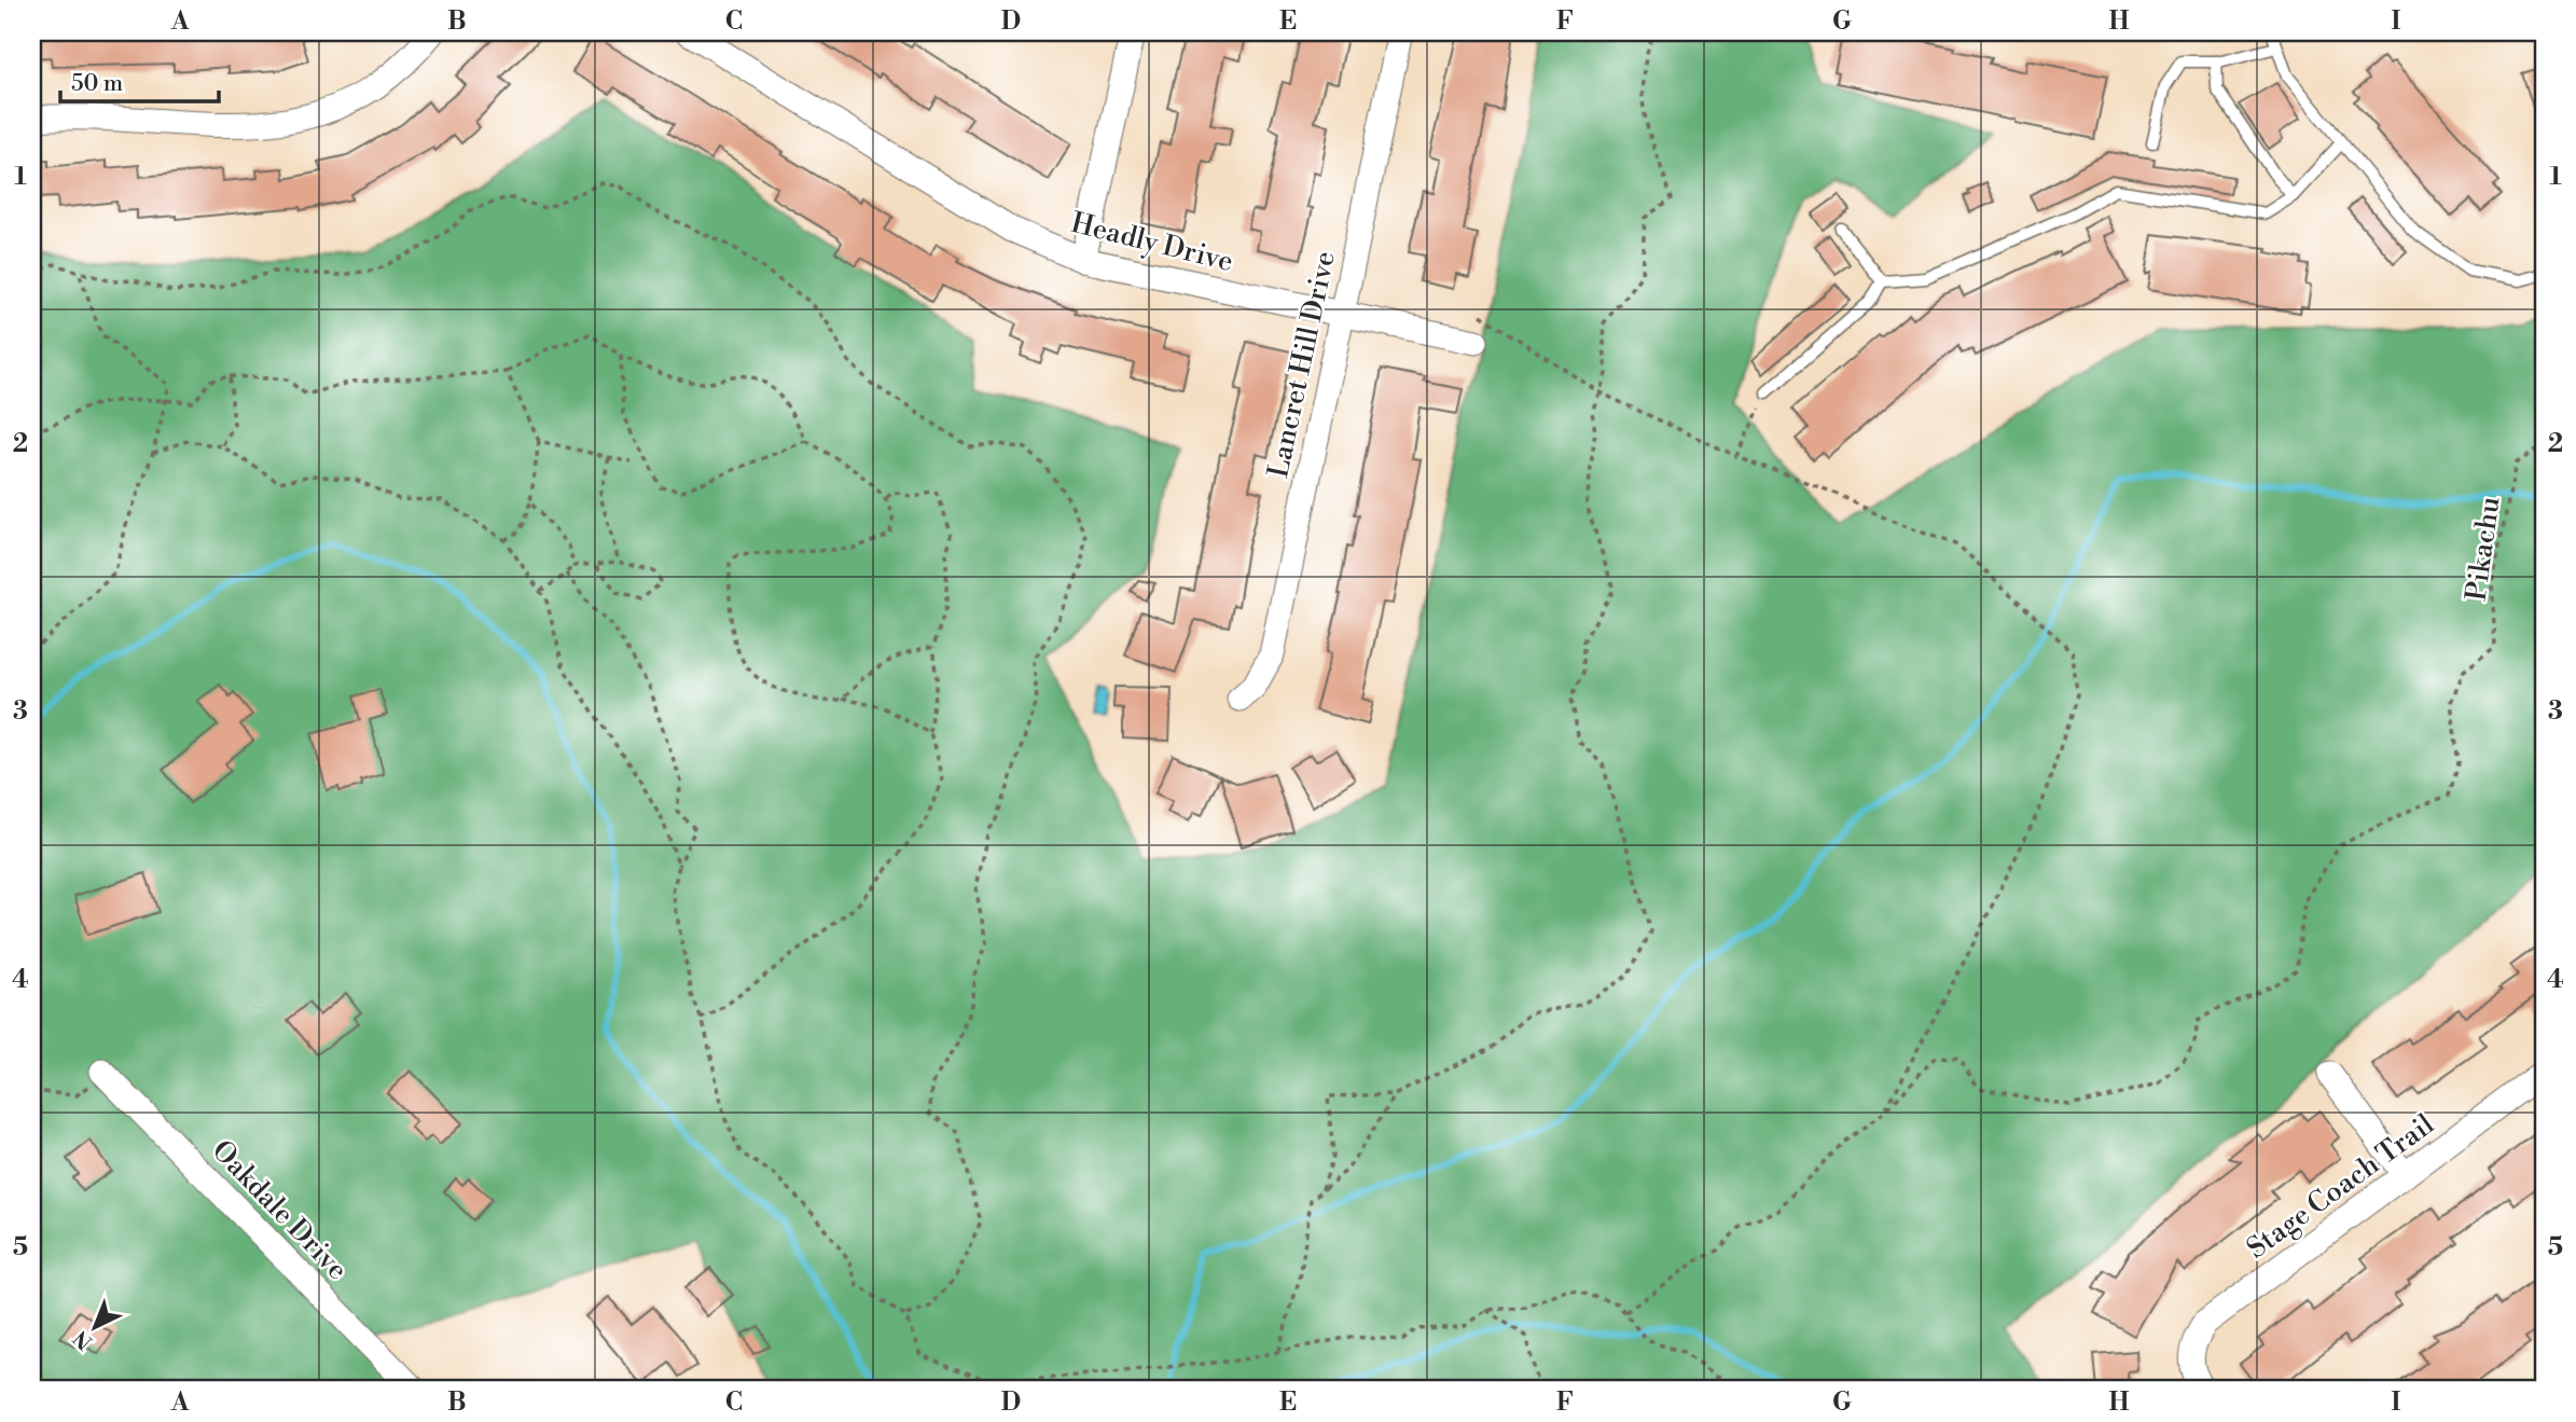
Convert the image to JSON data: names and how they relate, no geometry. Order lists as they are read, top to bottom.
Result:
{
  "streets": {
    "street": [
      "Headly Drive",
      "Lancret Hill Drive",
      "Stage Coach Trail",
      "Oakdale Drive"
    ],
    "path": ["Pikachu"]
  },
  "crossings": [
    ["Headly Drive", "Lancret Hill Drive"]
  ],
  "scale_bar": "50 m",
  "north": "bottom left",
  "grid": {
    "columns": [
      "A",
      "B",
      "C",
      "D",
      "E",
      "F",
      "G",
      "H",
      "I"
    ],
    "rows": [
      "1",
      "2",
      "3",
      "4",
      "5"
    ]
  }
}
